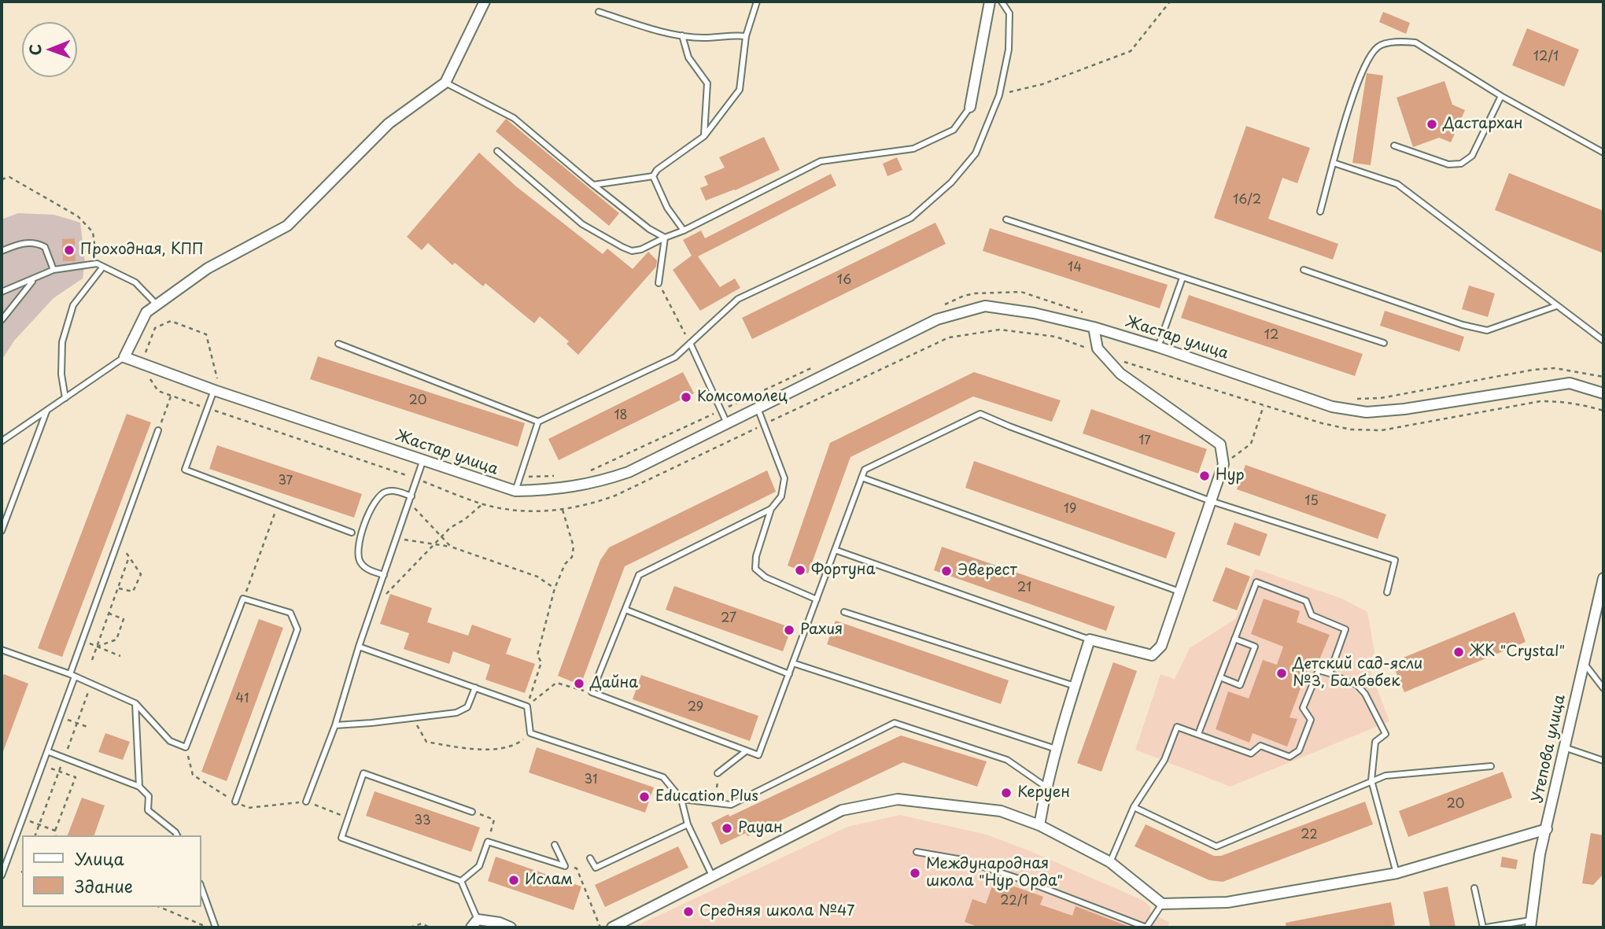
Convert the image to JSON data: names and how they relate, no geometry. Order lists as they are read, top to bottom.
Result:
{
  "streets": {
    "street": ["Жастар улица", "Утепова улица"]
  },
  "places": [
    "Дастархан",
    "Проходная, КПП",
    "Комсомолец",
    "Нур",
    "Фортуна",
    "Эверест",
    "Рахия",
    "ЖК \"Crystal\"",
    "Детский сад-ясли №3, Балбөбек",
    "Дайна",
    "Керуен",
    "Education Plus",
    "Рауан",
    "Международная школа \"Нур Орда\"",
    "Ислам",
    "Средняя школа №47"
  ],
  "house_numbers": [
    "12/1",
    "16/2",
    "14",
    "16",
    "12",
    "20",
    "18",
    "17",
    "37",
    "15",
    "19",
    "21",
    "27",
    "41",
    "29",
    "31",
    "20",
    "33",
    "22",
    "22/1"
  ],
  "legend": ["Улица", "Здание"],
  "north": "left"
}
